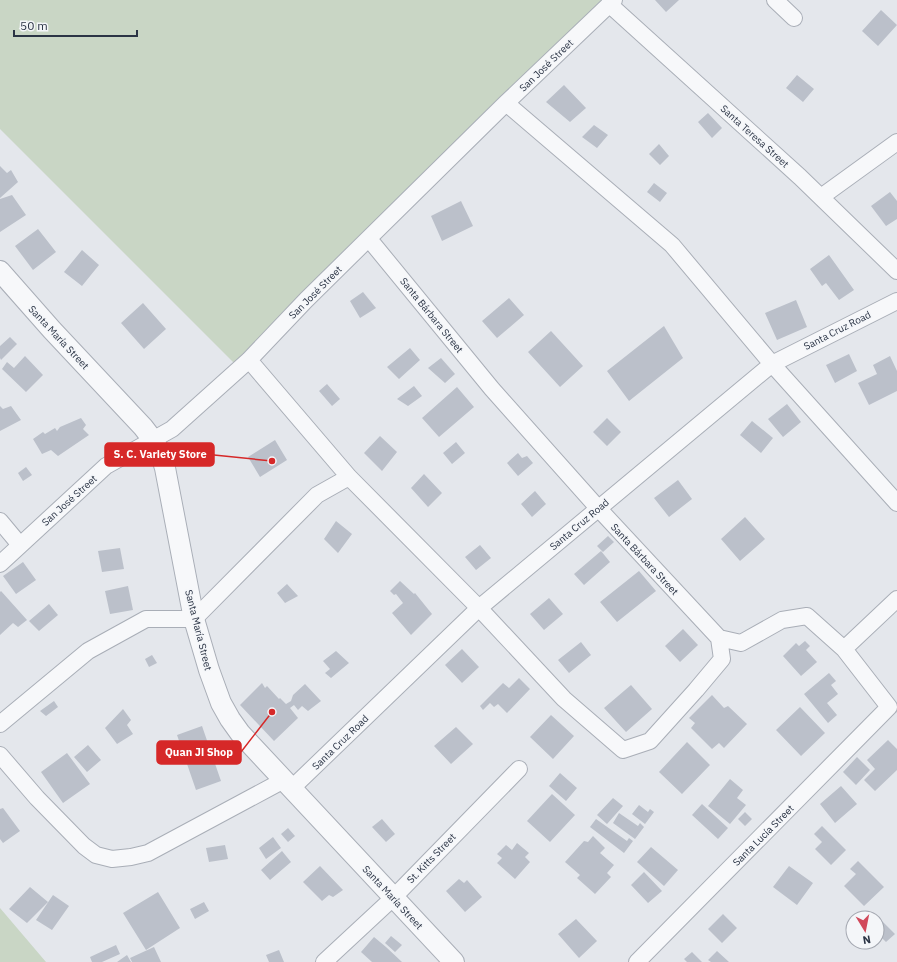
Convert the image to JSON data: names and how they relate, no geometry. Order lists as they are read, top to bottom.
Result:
{
  "streets": {
    "street": [
      "San José Street",
      "Santa Teresa Street",
      "Santa Bárbara Street",
      "Santa Cruz Road",
      "Santa María Street",
      "Santa Lucía Street",
      "St. Kitts Street"
    ]
  },
  "crossings": [
    ["San José Street", "Santa Teresa Street"],
    ["San José Street", "Santa Bárbara Street"],
    ["San José Street", "Santa María Street"],
    ["Santa Bárbara Street", "Santa Cruz Road"],
    ["Santa Cruz Road", "Santa María Street"],
    ["Santa María Street", "St. Kitts Street"]
  ],
  "places": ["S. C. Variety Store", "Quan Ji Shop"],
  "scale_bar": "50 m",
  "north": "bottom"
}
